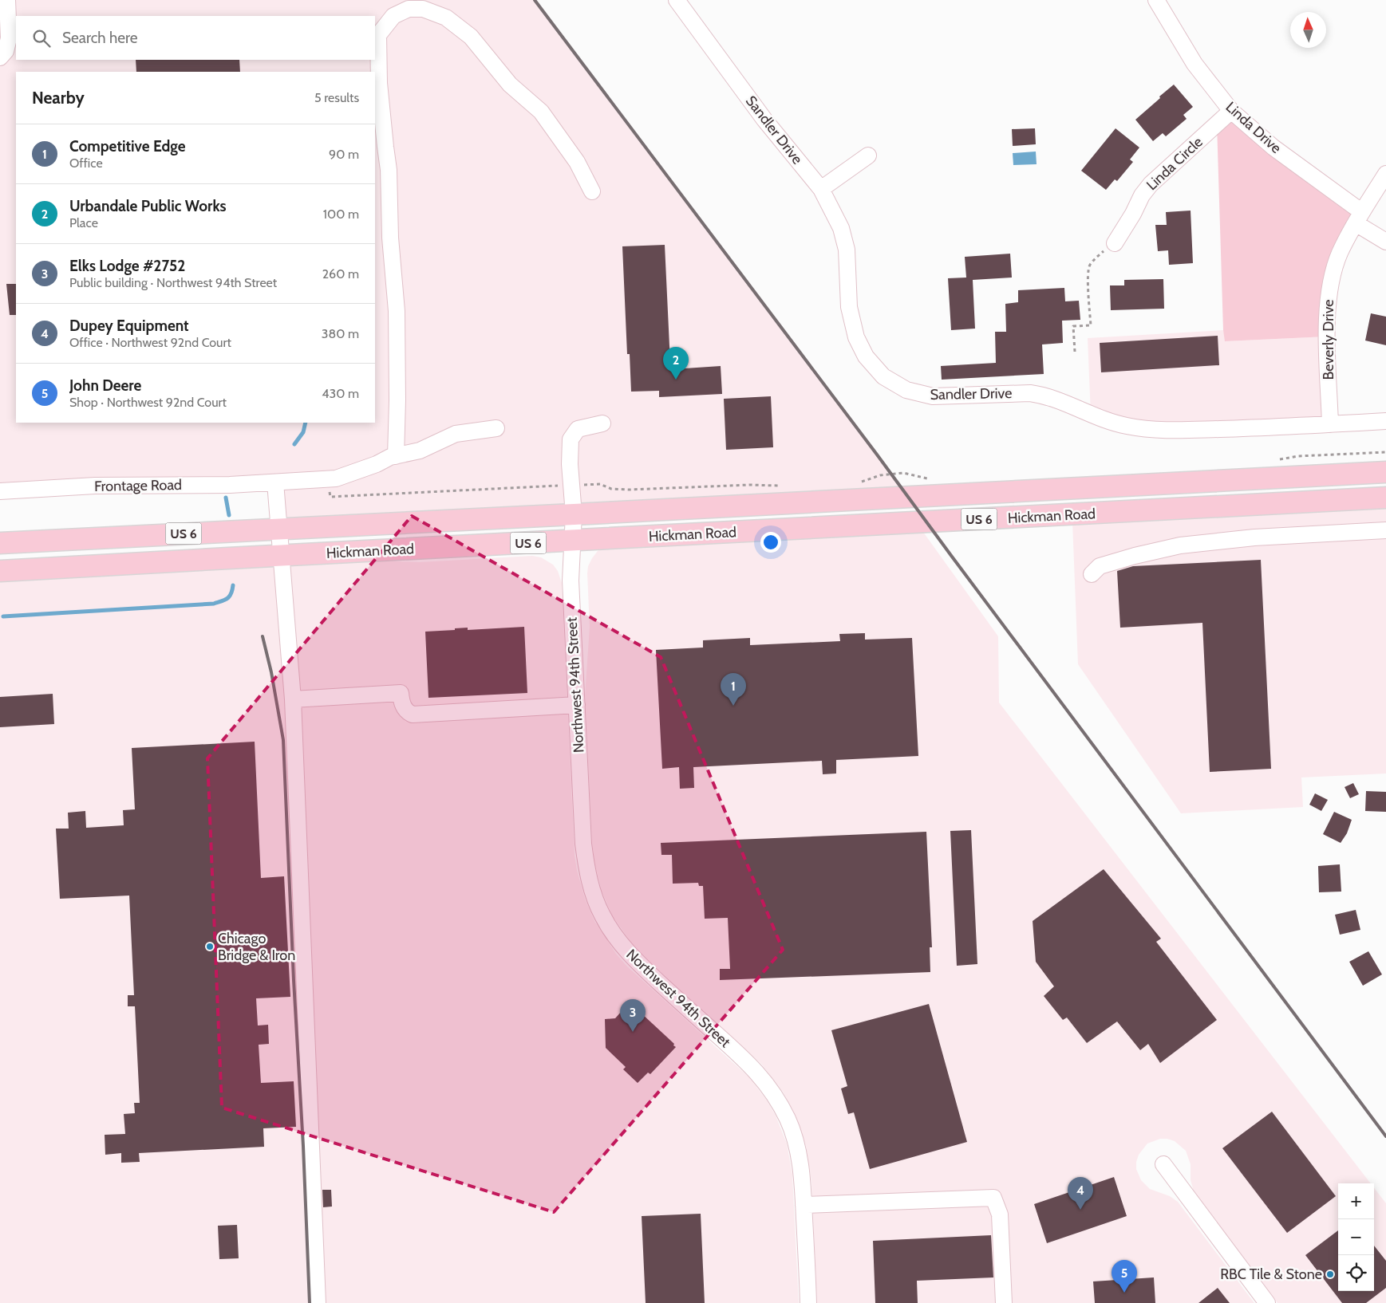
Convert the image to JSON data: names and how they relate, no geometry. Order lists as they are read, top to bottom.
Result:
{
  "streets": {
    "main road": ["Hickman Road", "US 6"],
    "street": [
      "Linda Drive",
      "Sandler Drive",
      "Linda Circle",
      "Beverly Drive",
      "Frontage Road",
      "Northwest 94th Street"
    ]
  },
  "crossings": [
    ["Linda Drive", "Linda Circle"],
    ["Linda Drive", "Beverly Drive"],
    ["Sandler Drive", "Beverly Drive"],
    ["Hickman Road", "Northwest 94th Street"]
  ],
  "places": ["Chicago Bridge & Iron", "RBC Tile & Stone"],
  "north": "top",
  "page": {
    "search": "Search here",
    "heading": ["Nearby", "5 results"],
    "list": [
      {
        "mark": "1",
        "name": "Competitive Edge",
        "note": "Office",
        "value": "90 m"
      },
      {
        "mark": "2",
        "name": "Urbandale Public Works",
        "note": "Place",
        "value": "100 m"
      },
      {
        "mark": "3",
        "name": "Elks Lodge #2752",
        "note": "Public building · Northwest 94th Street",
        "value": "260 m"
      },
      {
        "mark": "4",
        "name": "Dupey Equipment",
        "note": "Office · Northwest 92nd Court",
        "value": "380 m"
      },
      {
        "mark": "5",
        "name": "John Deere",
        "note": "Shop · Northwest 92nd Court",
        "value": "430 m"
      }
    ],
    "pins": [
      "2",
      "1",
      "3",
      "4",
      "5"
    ],
    "map_buttons": ["+", "−"]
  }
}
